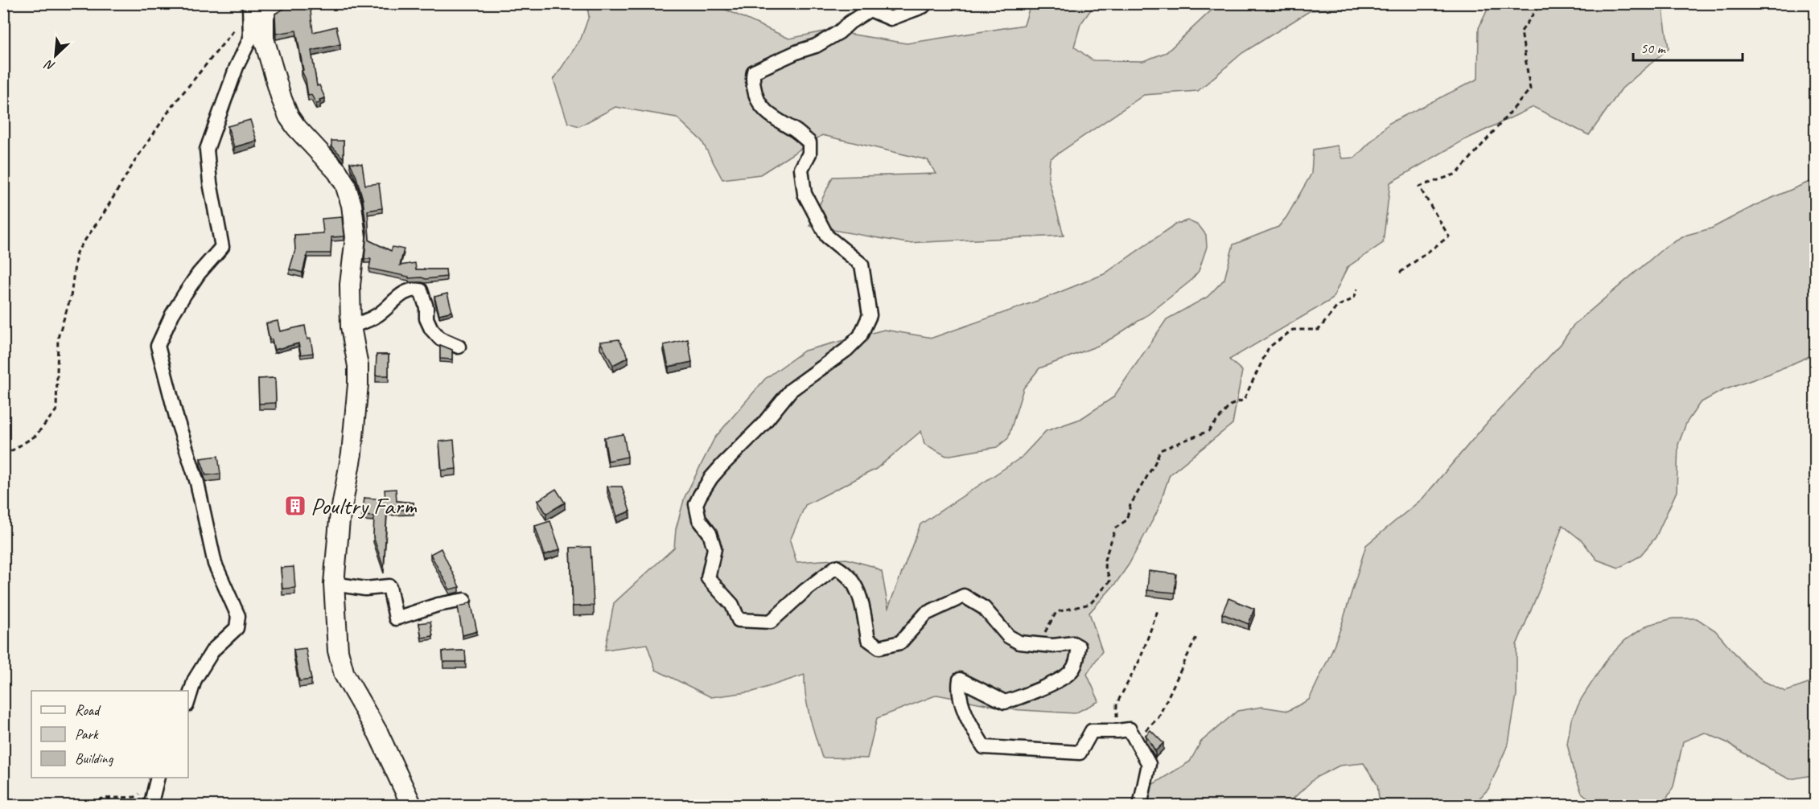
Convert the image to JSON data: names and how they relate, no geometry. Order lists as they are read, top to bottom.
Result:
{
  "places": {
    "building": ["Poultry Farm"]
  },
  "legend": ["Road", "Park", "Building"],
  "scale_bar": "50 m",
  "north": "bottom left"
}
